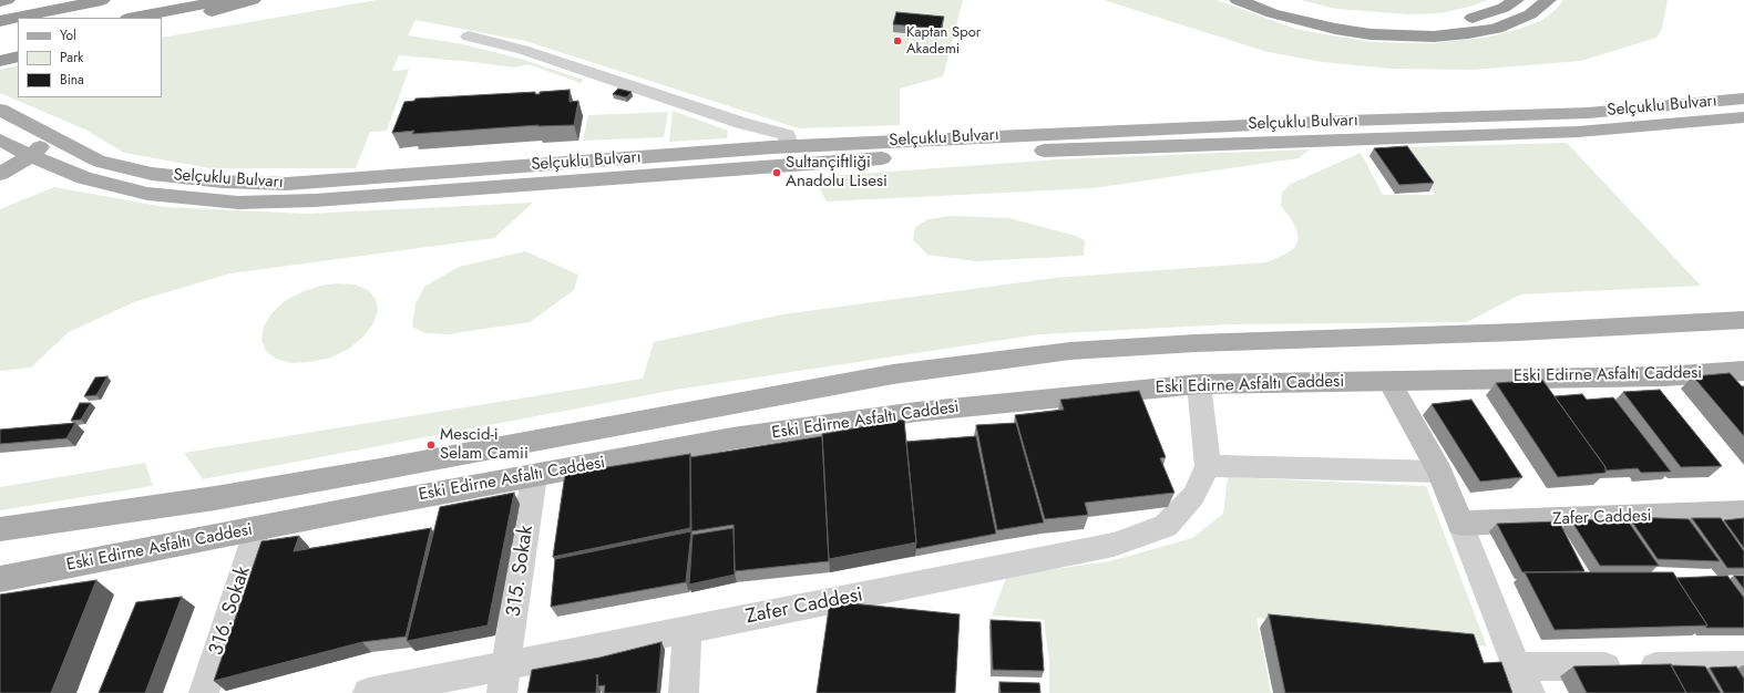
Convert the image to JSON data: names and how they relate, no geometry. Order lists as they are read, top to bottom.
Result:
{
  "streets": {
    "main road": ["Selçuklu Bulvarı", "Eski Edirne Asfaltı Caddesi"],
    "street": ["Zafer Caddesi", "315. Sokak", "316. Sokak"]
  },
  "crossings": [
    ["Eski Edirne Asfaltı Caddesi", "315. Sokak"],
    ["Eski Edirne Asfaltı Caddesi", "316. Sokak"],
    ["Zafer Caddesi", "315. Sokak"]
  ],
  "places": ["Kaptan Spor Akademi", "Sultançiftliği Anadolu Lisesi", "Mescid-i Selam Camii"],
  "legend": ["Yol", "Park", "Bina"]
}
